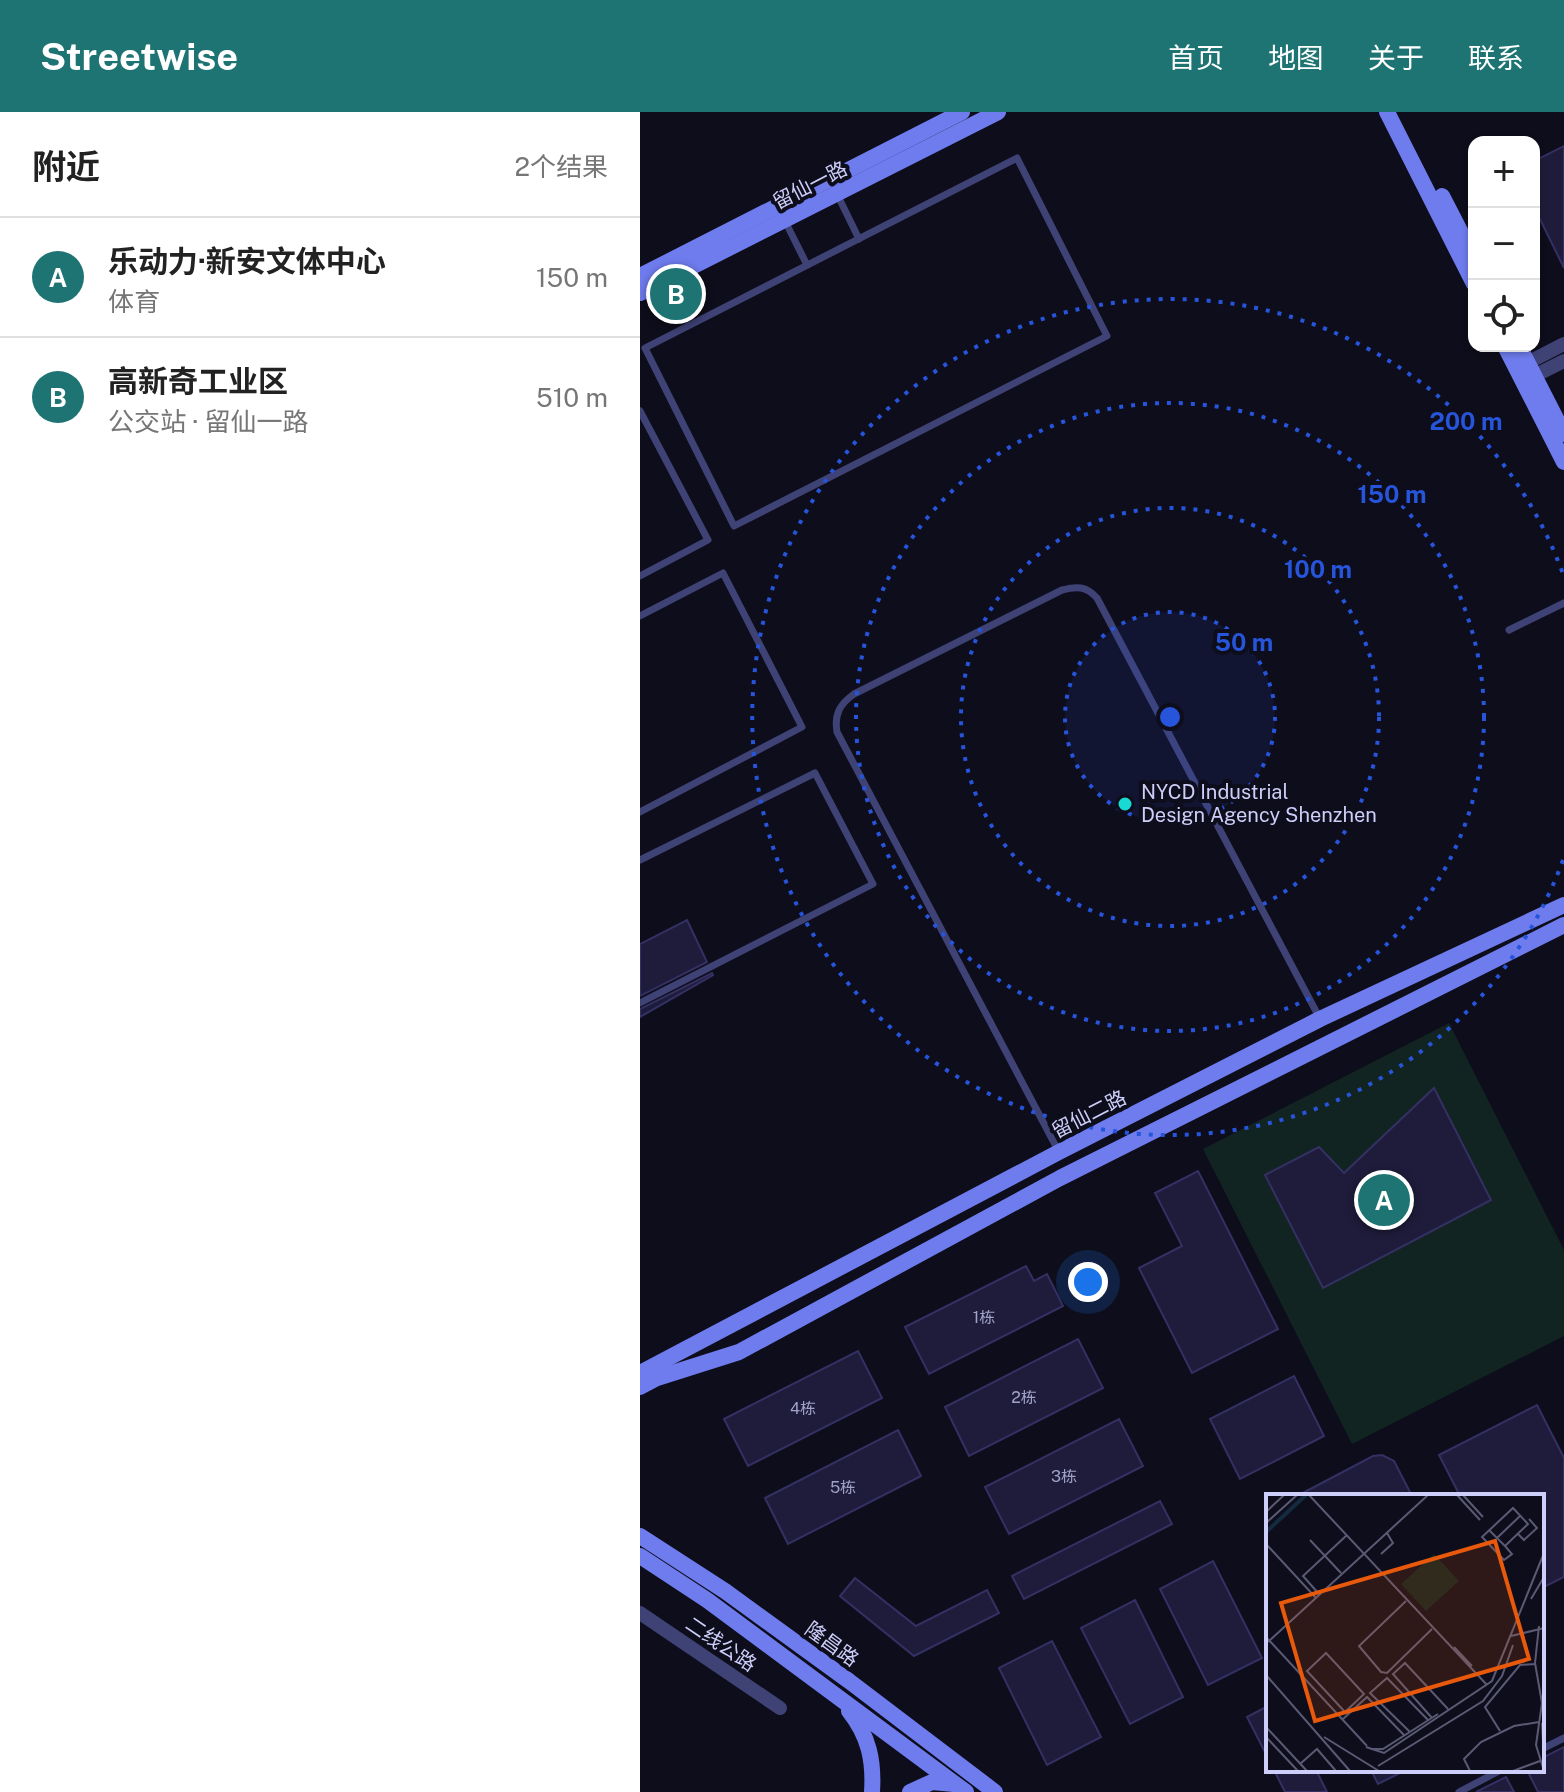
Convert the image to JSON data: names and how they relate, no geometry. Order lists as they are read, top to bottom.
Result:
{
  "streets": {
    "street": [
      "留仙一路",
      "留仙二路",
      "二线公路",
      "隆昌路"
    ]
  },
  "places": ["NYCD Industrial Design Agency Shenzhen"],
  "house_numbers": [
    "1栋",
    "2栋",
    "4栋",
    "3栋",
    "5栋"
  ],
  "page": {
    "header": "Streetwise",
    "nav": [
      "首页",
      "地图",
      "关于",
      "联系"
    ],
    "heading": ["附近", "2个结果"],
    "map_buttons": ["+", "−"],
    "list": [
      {
        "mark": "A",
        "name": "乐动力·新安文体中心",
        "note": "体育",
        "value": "150 m"
      },
      {
        "mark": "B",
        "name": "高新奇工业区",
        "note": "公交站 · 留仙一路",
        "value": "510 m"
      }
    ],
    "pins": ["B", "A"]
  },
  "rings": [
    "200 m",
    "150 m",
    "100 m",
    "50 m"
  ]
}
